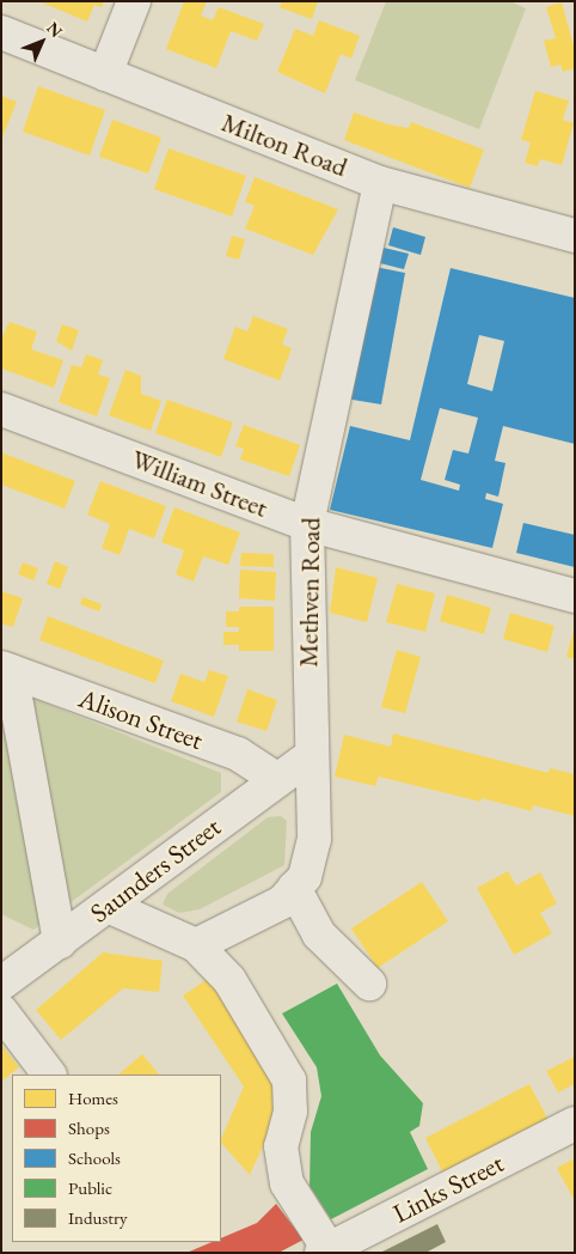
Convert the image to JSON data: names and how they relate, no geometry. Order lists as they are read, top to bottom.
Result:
{
  "streets": {
    "street": [
      "Milton Road",
      "William Street",
      "Methven Road",
      "Alison Street",
      "Saunders Street",
      "Links Street"
    ]
  },
  "crossings": [
    ["Milton Road", "Methven Road"],
    ["William Street", "Methven Road"],
    ["Methven Road", "Saunders Street"],
    ["Alison Street", "Saunders Street"]
  ],
  "legend": [
    "Homes",
    "Shops",
    "Schools",
    "Public",
    "Industry"
  ],
  "north": "top right"
}
